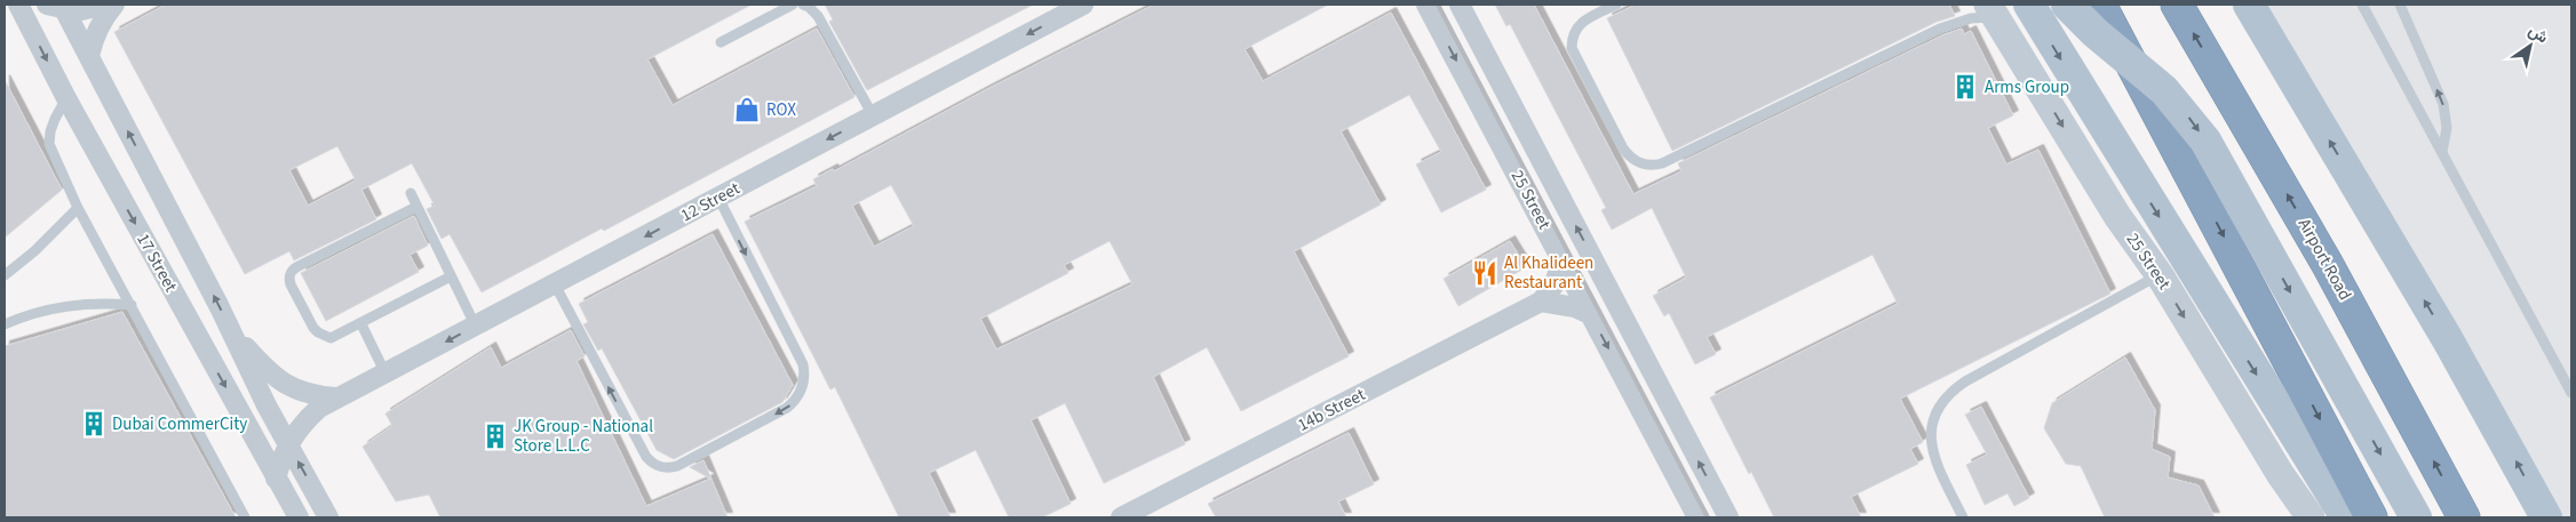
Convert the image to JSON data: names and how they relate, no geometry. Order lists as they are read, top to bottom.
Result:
{
  "streets": {
    "highway": ["Airport Road"],
    "street": [
      "25 Street",
      "12 Street",
      "17 Street",
      "14b Street"
    ]
  },
  "crossings": [
    ["25 Street", "14b Street"],
    ["12 Street", "17 Street"]
  ],
  "one_way": ["12 Street"],
  "places": {
    "building": ["Arms Group", "Dubai CommerCity", "JK Group - National Store L.L.C"],
    "shop": ["ROX"],
    "restaurant": ["Al Khalideen Restaurant"]
  },
  "north": "top right"
}
